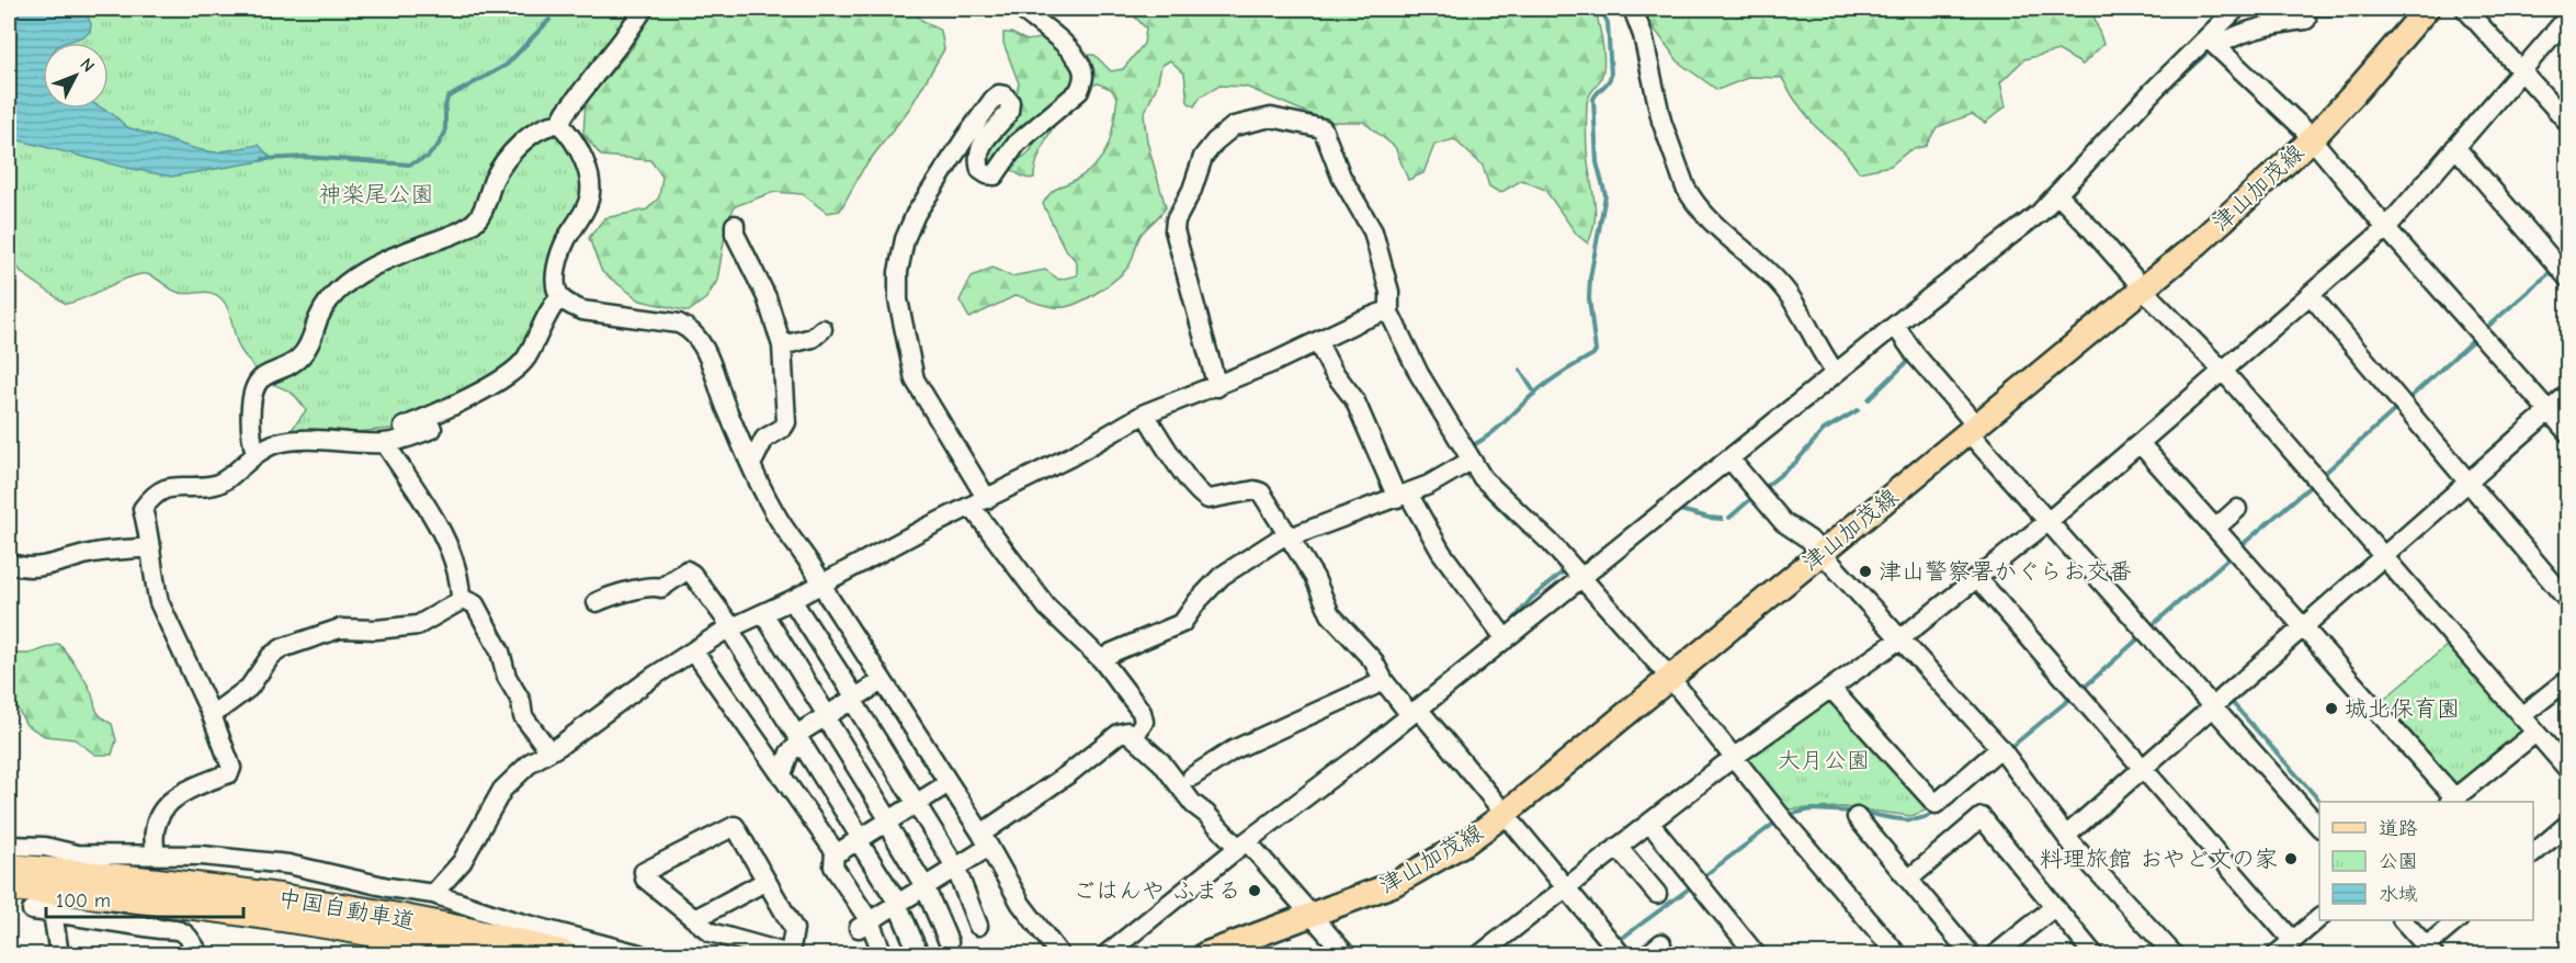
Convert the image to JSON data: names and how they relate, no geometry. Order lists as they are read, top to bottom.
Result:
{
  "streets": {
    "highway": ["中国自動車道"],
    "main road": ["津山加茂線"]
  },
  "parks": ["神楽尾公園", "大月公園"],
  "places": [
    "津山警察署かぐらお交番",
    "城北保育園",
    "料理旅館 おやど文の家",
    "ごはんや ふまる"
  ],
  "legend": ["道路", "公園", "水域"],
  "scale_bar": "100 m",
  "north": "top right"
}
